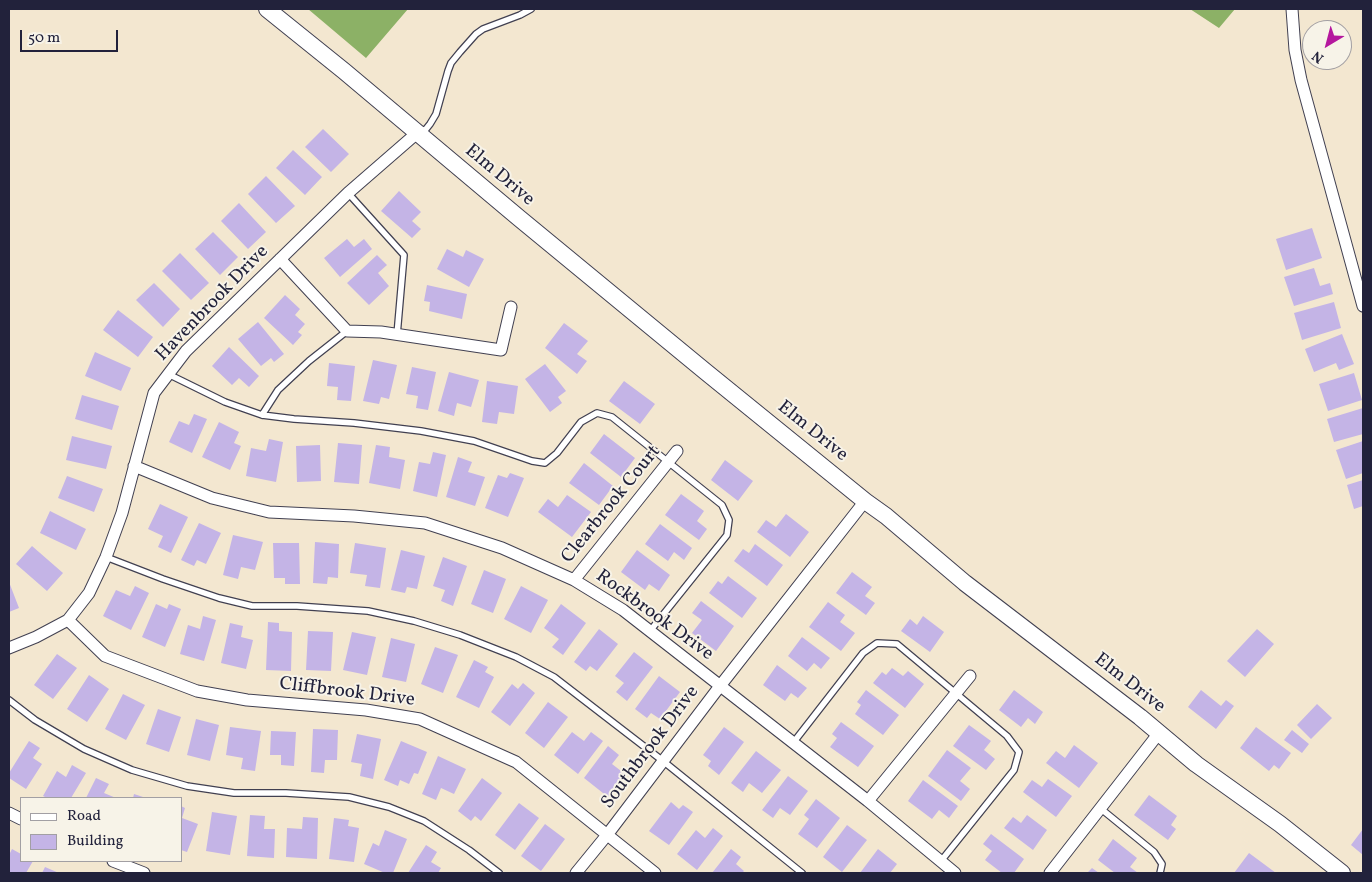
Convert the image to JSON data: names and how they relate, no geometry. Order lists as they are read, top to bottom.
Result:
{
  "streets": {
    "street": [
      "Elm Drive",
      "Havenbrook Drive",
      "Clearbrook Court",
      "Rockbrook Drive",
      "Cliffbrook Drive",
      "Southbrook Drive"
    ]
  },
  "crossings": [
    ["Elm Drive", "Havenbrook Drive"],
    ["Elm Drive", "Southbrook Drive"],
    ["Havenbrook Drive", "Rockbrook Drive"],
    ["Havenbrook Drive", "Cliffbrook Drive"],
    ["Clearbrook Court", "Rockbrook Drive"],
    ["Rockbrook Drive", "Southbrook Drive"],
    ["Cliffbrook Drive", "Southbrook Drive"]
  ],
  "legend": ["Road", "Building"],
  "scale_bar": "50 m",
  "north": "bottom left"
}
